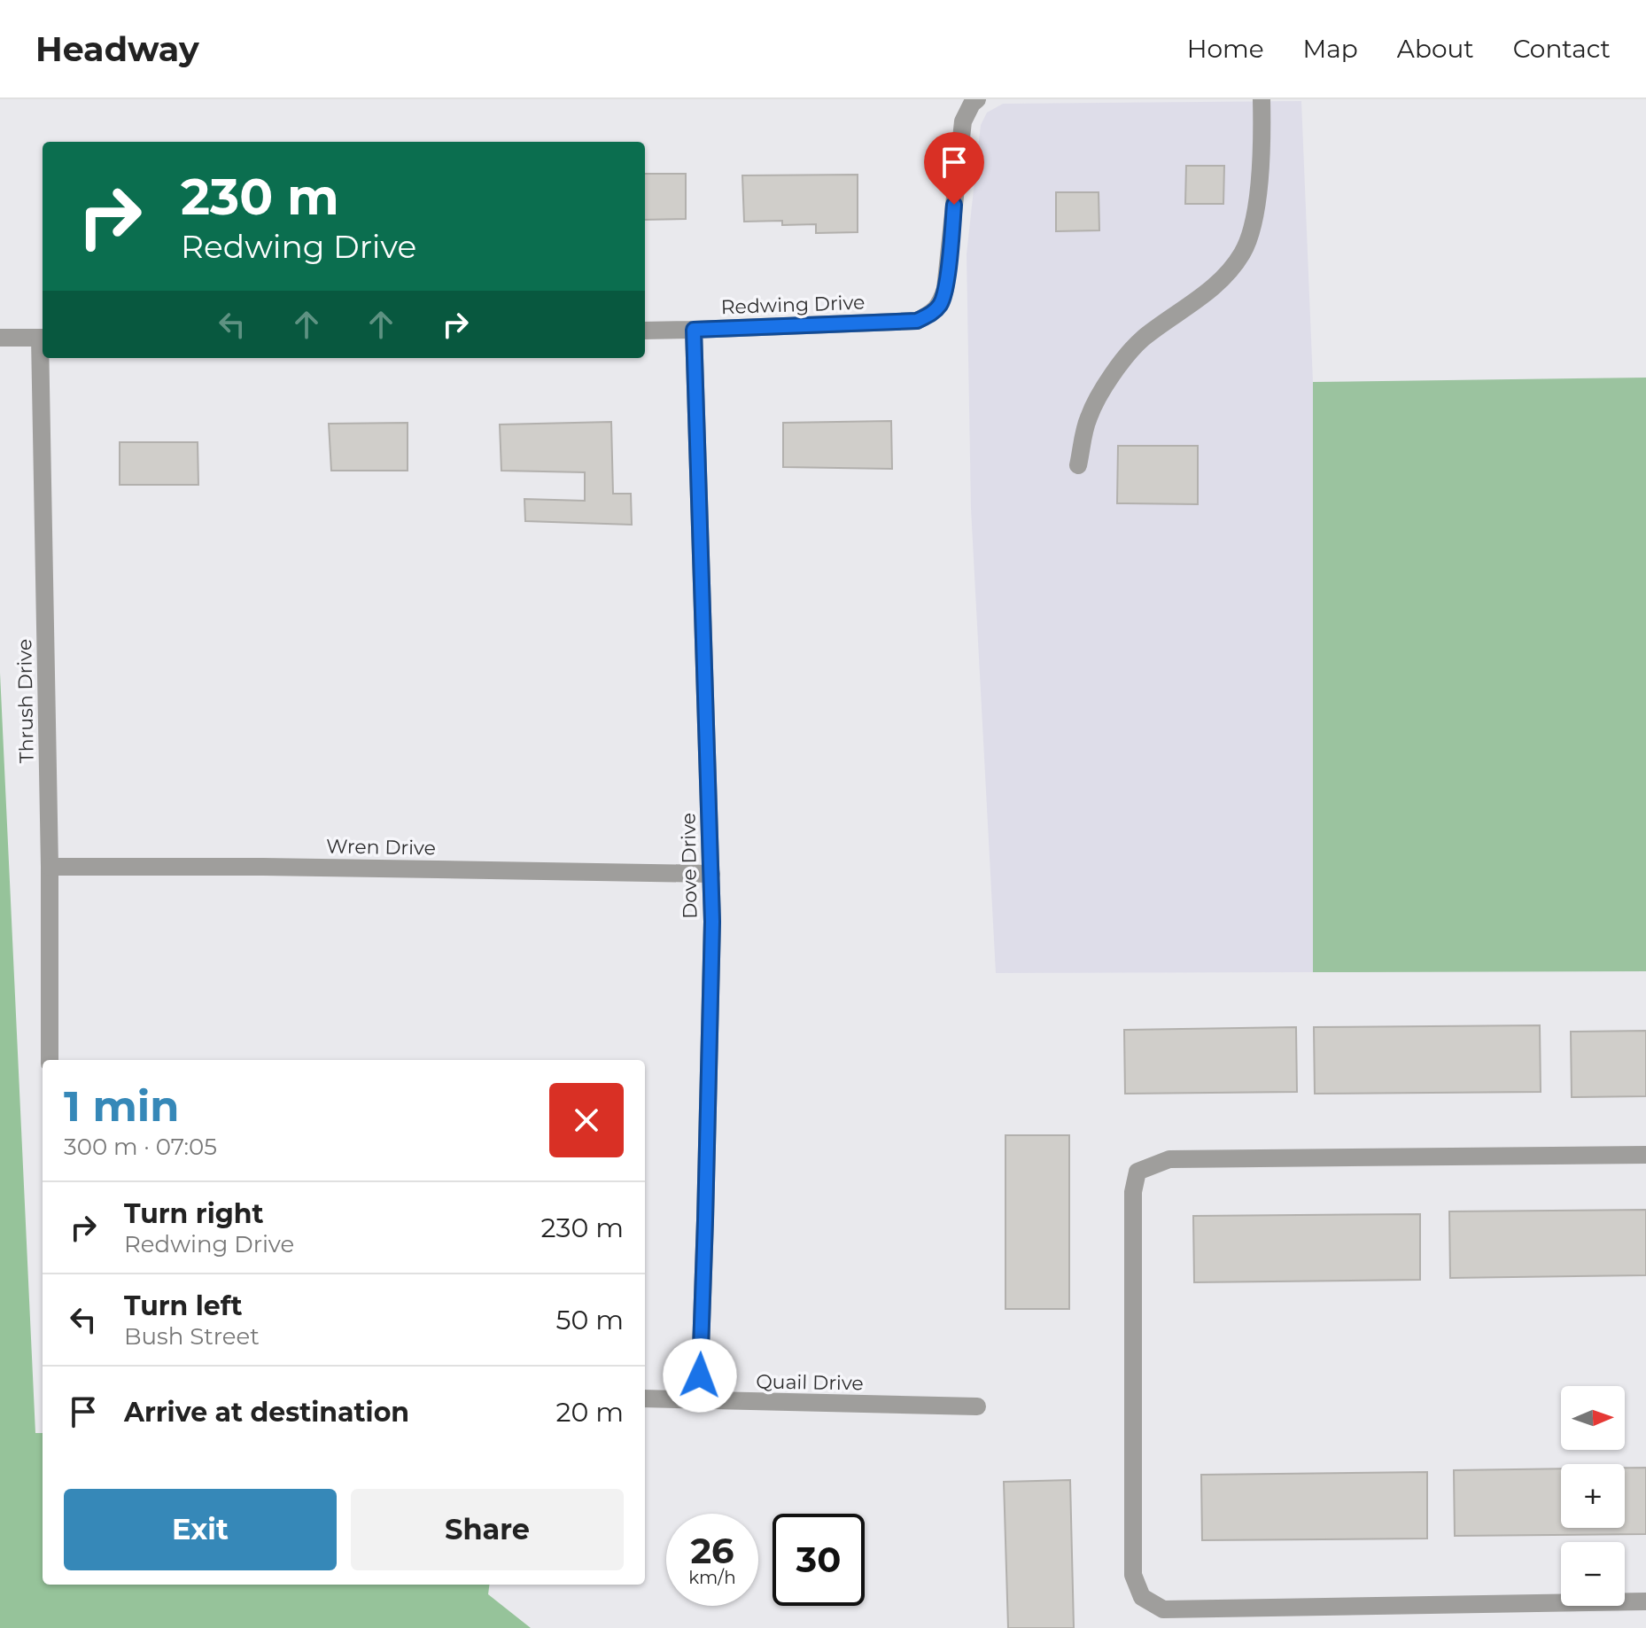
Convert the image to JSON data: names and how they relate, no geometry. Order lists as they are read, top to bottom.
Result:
{
  "streets": {
    "street": [
      "Redwing Drive",
      "Thrush Drive",
      "Wren Drive",
      "Dove Drive",
      "Quail Drive"
    ]
  },
  "crossings": [
    ["Redwing Drive", "Dove Drive"],
    ["Thrush Drive", "Wren Drive"],
    ["Wren Drive", "Dove Drive"],
    ["Dove Drive", "Quail Drive"]
  ],
  "north": "right",
  "page": {
    "header": "Headway",
    "nav": [
      "Home",
      "Map",
      "About",
      "Contact"
    ],
    "turn": ["230 m", "Redwing Drive"],
    "heading": ["1 min", "300 m · 07:05"],
    "list": [
      {
        "name": "Turn right",
        "note": "Redwing Drive",
        "value": "230 m"
      },
      {
        "name": "Turn left",
        "note": "Bush Street",
        "value": "50 m"
      },
      {
        "name": "Arrive at destination",
        "value": "20 m"
      }
    ],
    "map_buttons": ["+", "−"],
    "buttons": ["Exit", "Share"],
    "speed": "26 km/h",
    "limit": "30"
  }
}
